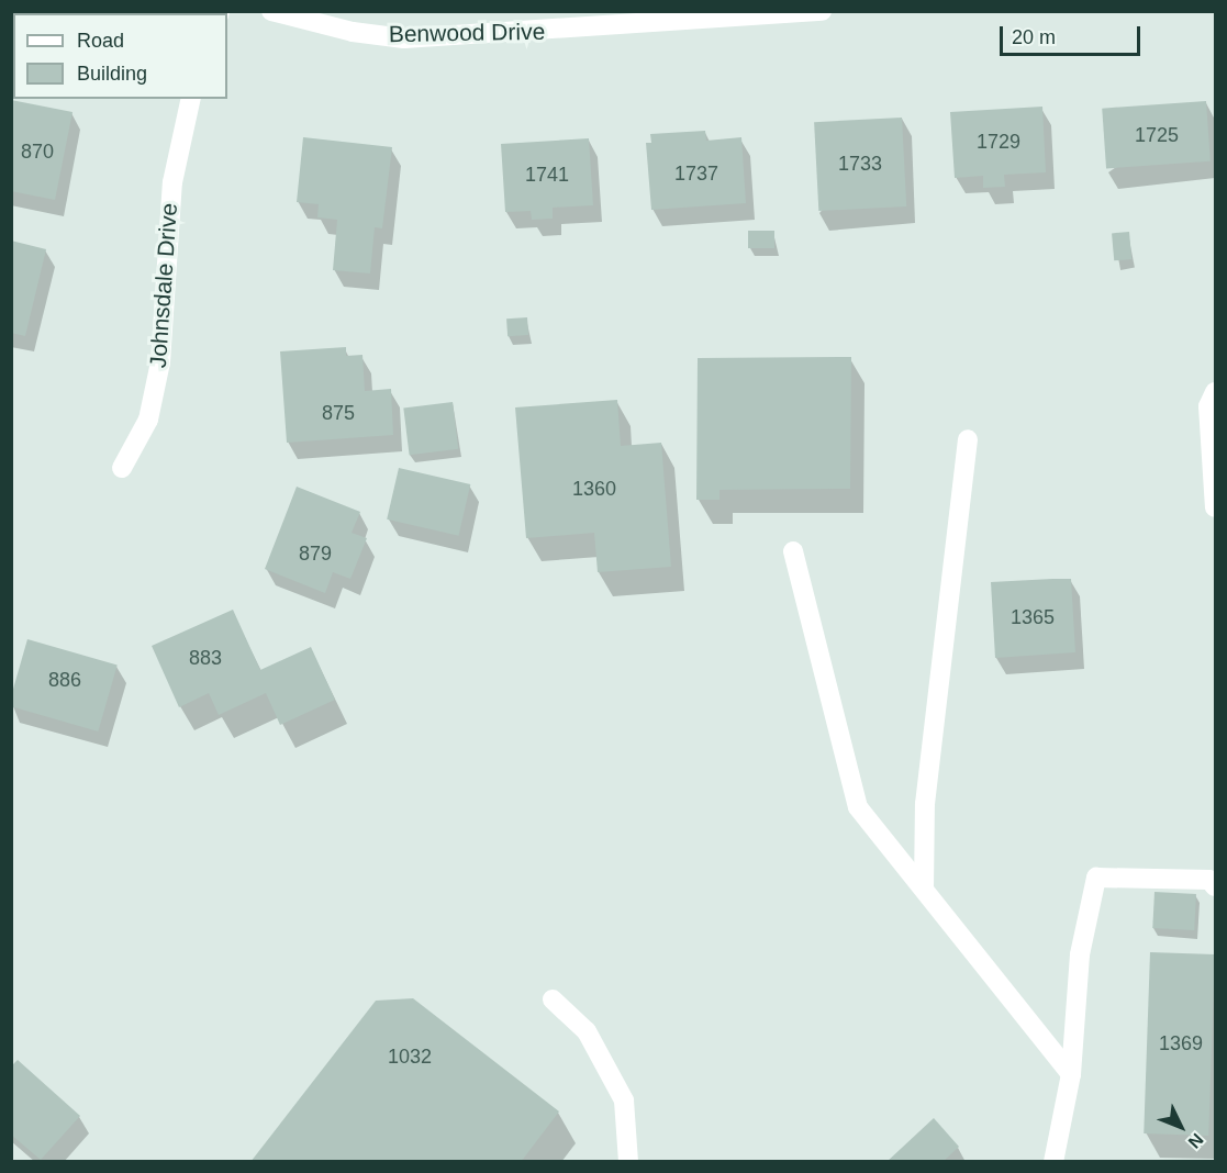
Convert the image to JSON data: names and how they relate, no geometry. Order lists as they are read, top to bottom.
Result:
{
  "streets": {
    "street": ["Benwood Drive", "Johnsdale Drive"]
  },
  "house_numbers": [
    "1725",
    "1729",
    "870",
    "1733",
    "1737",
    "1741",
    "875",
    "1360",
    "879",
    "1365",
    "883",
    "886",
    "1369",
    "1032"
  ],
  "legend": ["Road", "Building"],
  "scale_bar": "20 m",
  "north": "bottom right"
}
